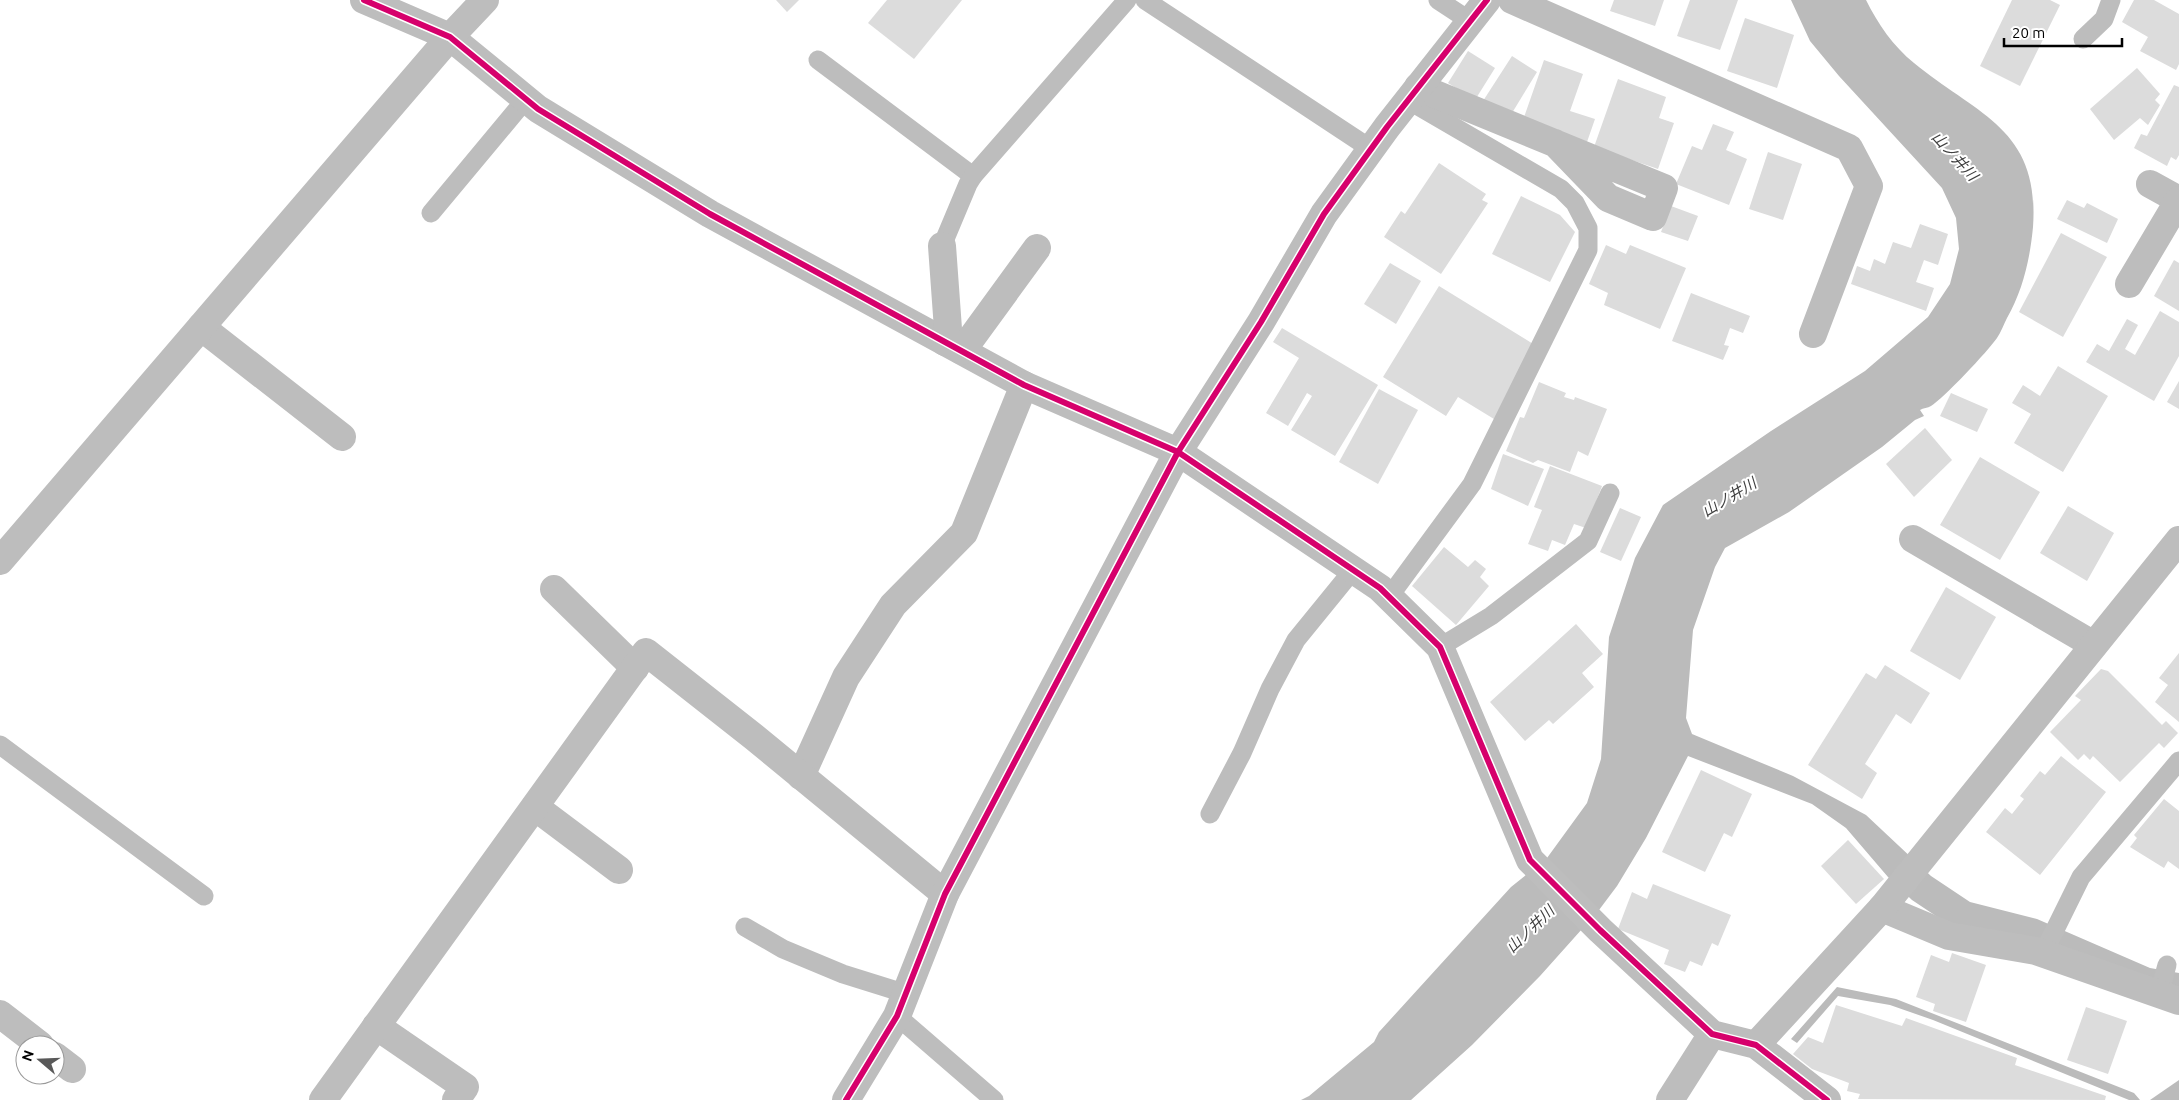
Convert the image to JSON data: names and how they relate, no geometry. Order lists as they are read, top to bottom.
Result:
{
  "water": ["山ノ井川"],
  "scale_bar": "20 m",
  "north": "left"
}
